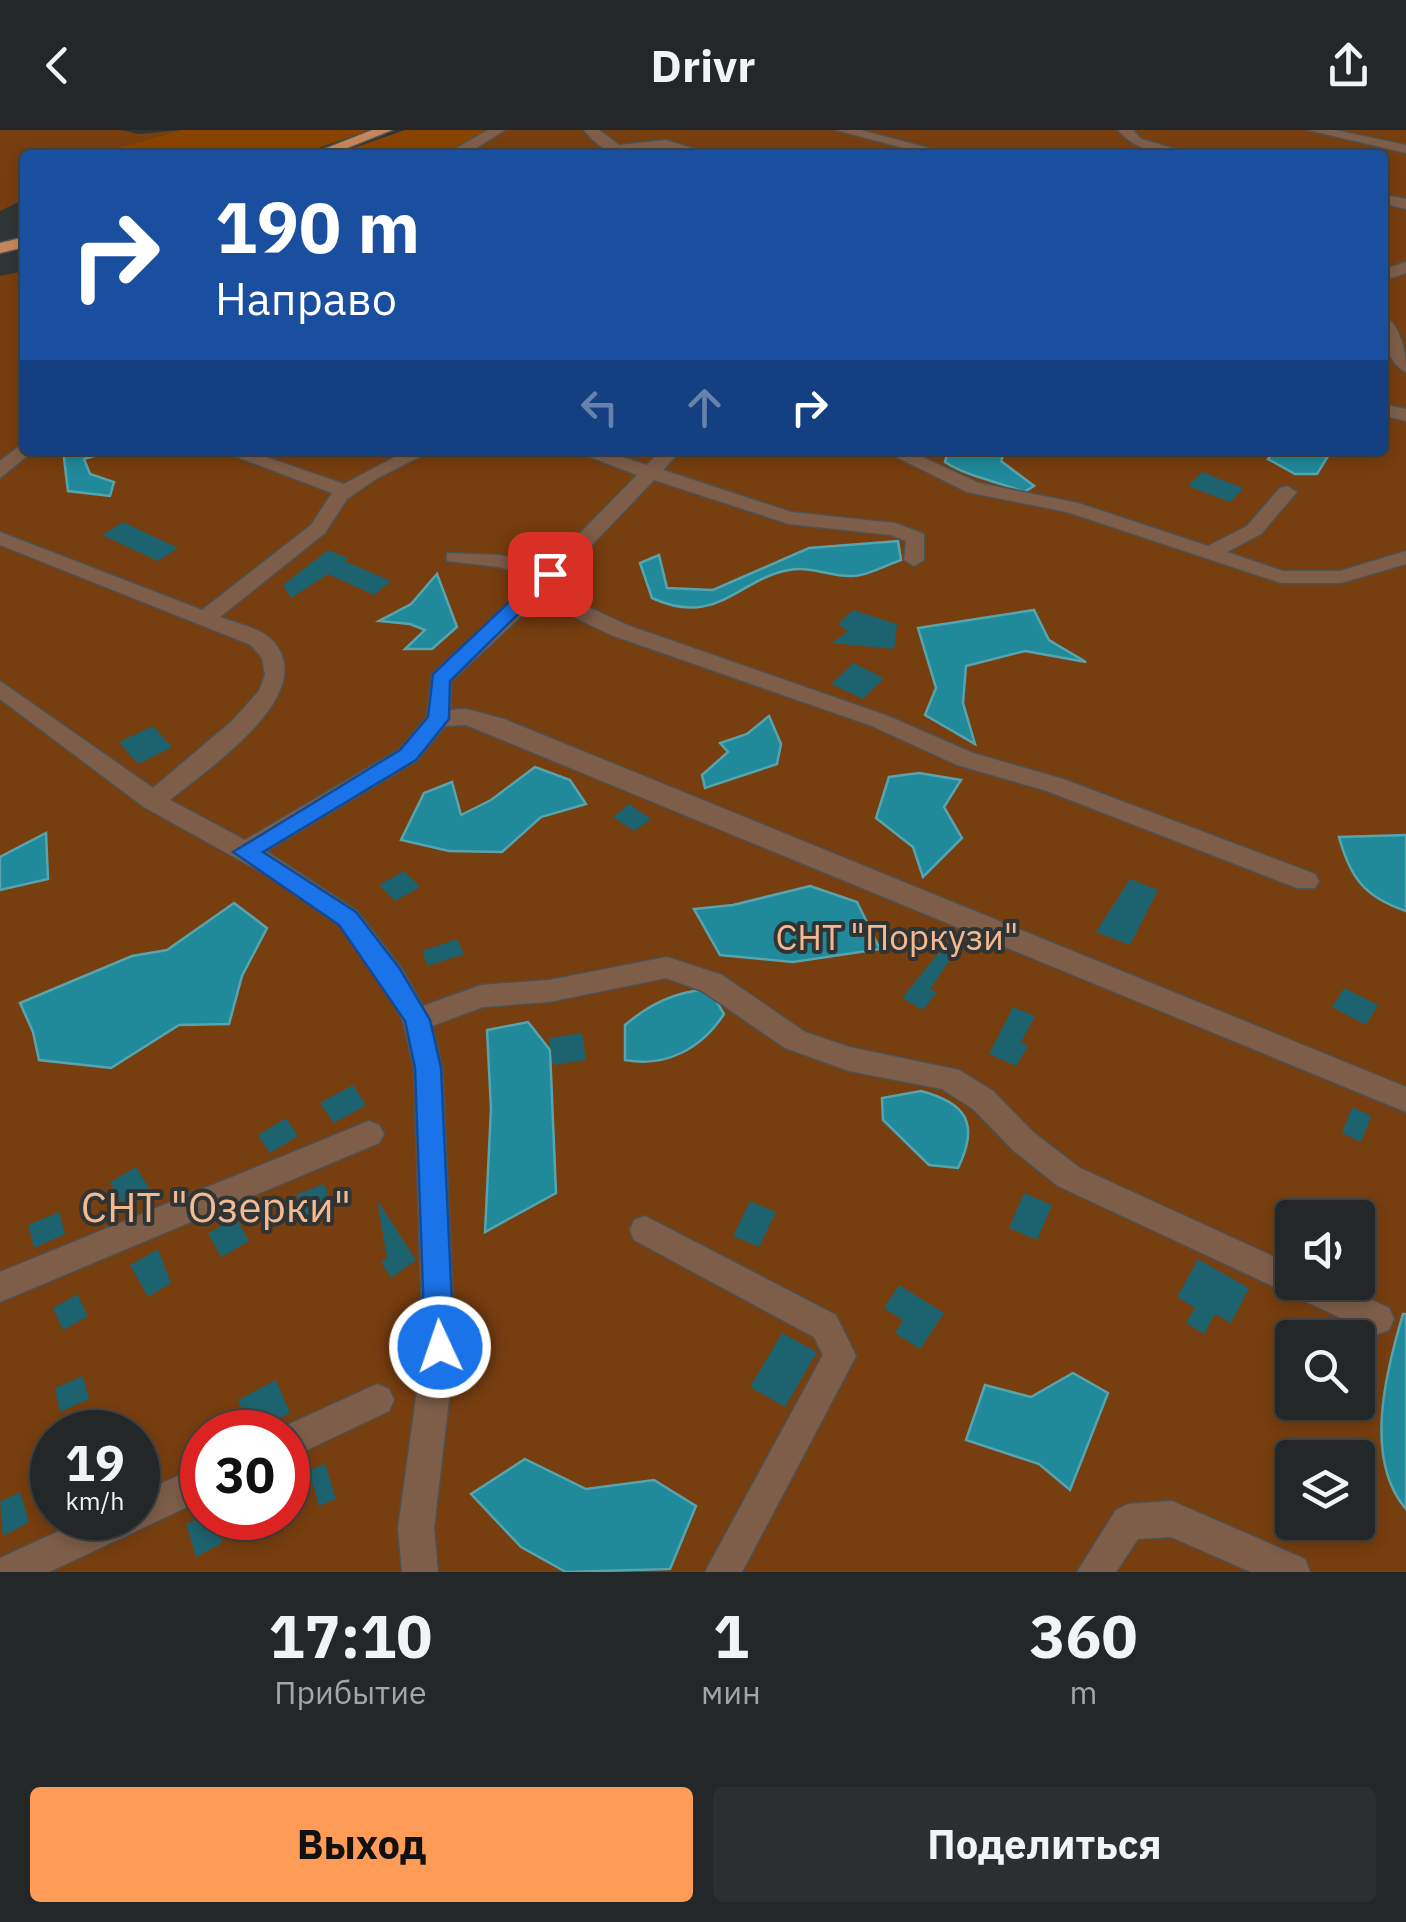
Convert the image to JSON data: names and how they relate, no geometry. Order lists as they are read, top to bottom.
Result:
{
  "parks": ["СНТ \"Поркузи\"", "СНТ \"Озерки\""],
  "page": {
    "header": "Drivr",
    "turn": ["190 m", "Направо"],
    "speed": "19 km/h",
    "limit": "30",
    "eta": [
      "17:10",
      "Прибытие",
      "1",
      "мин",
      "360",
      "m"
    ],
    "buttons": ["Выход", "Поделиться"]
  }
}
